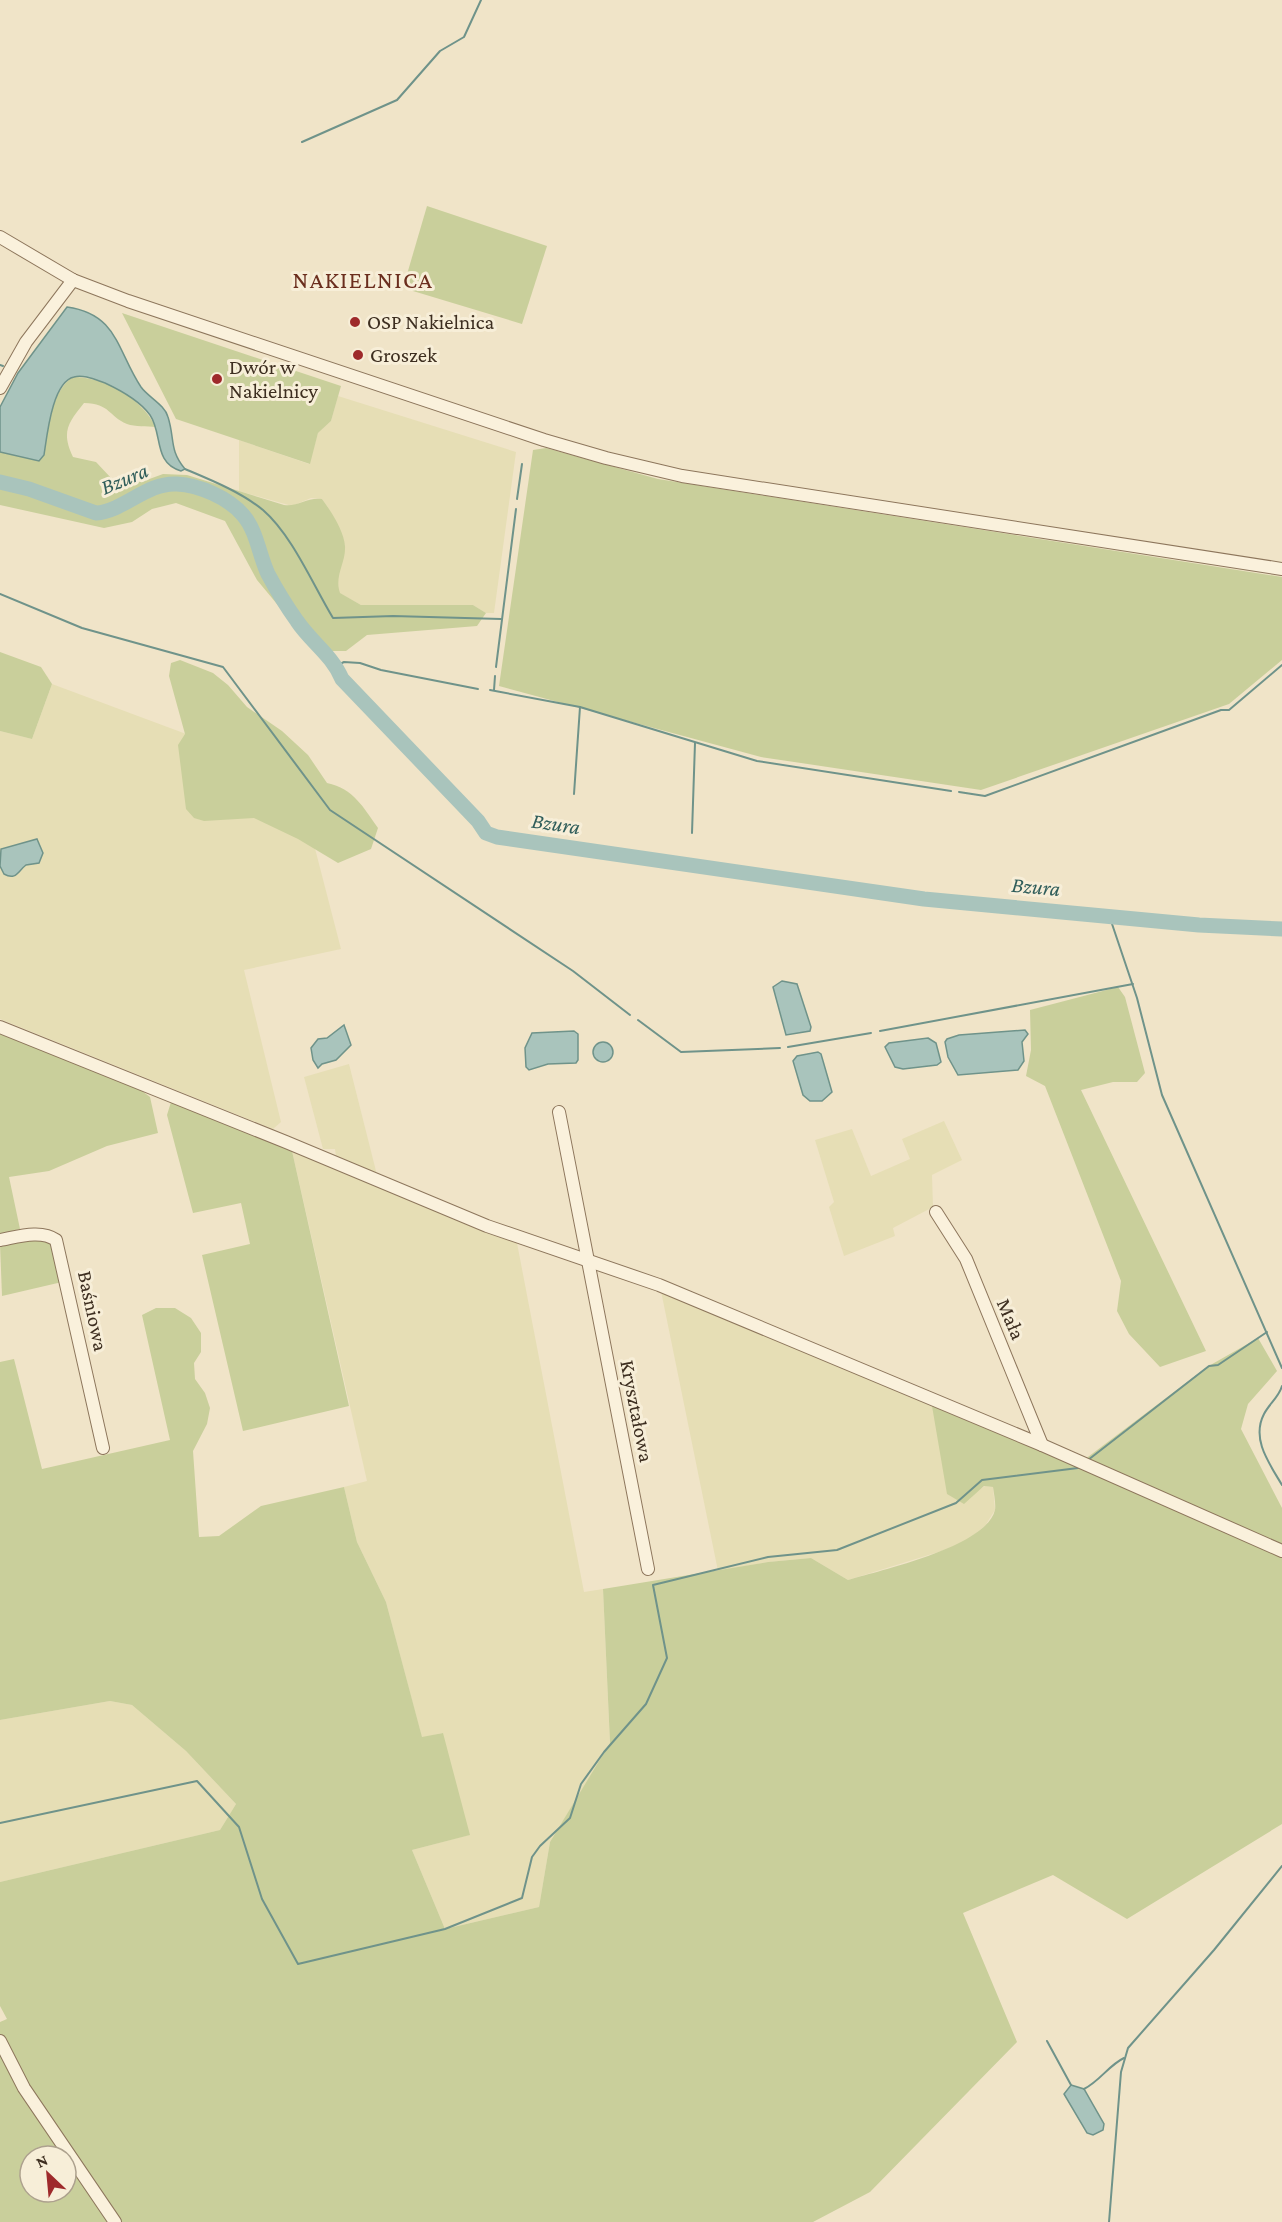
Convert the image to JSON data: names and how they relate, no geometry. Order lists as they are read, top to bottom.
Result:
{
  "streets": {
    "street": ["Baśniowa", "Mała", "Kryształowa"]
  },
  "districts": ["NAKIELNICA"],
  "water": ["Bzura"],
  "places": ["OSP Nakielnica", "Groszek", "Dwór w Nakielnicy"],
  "north": "top left"
}
